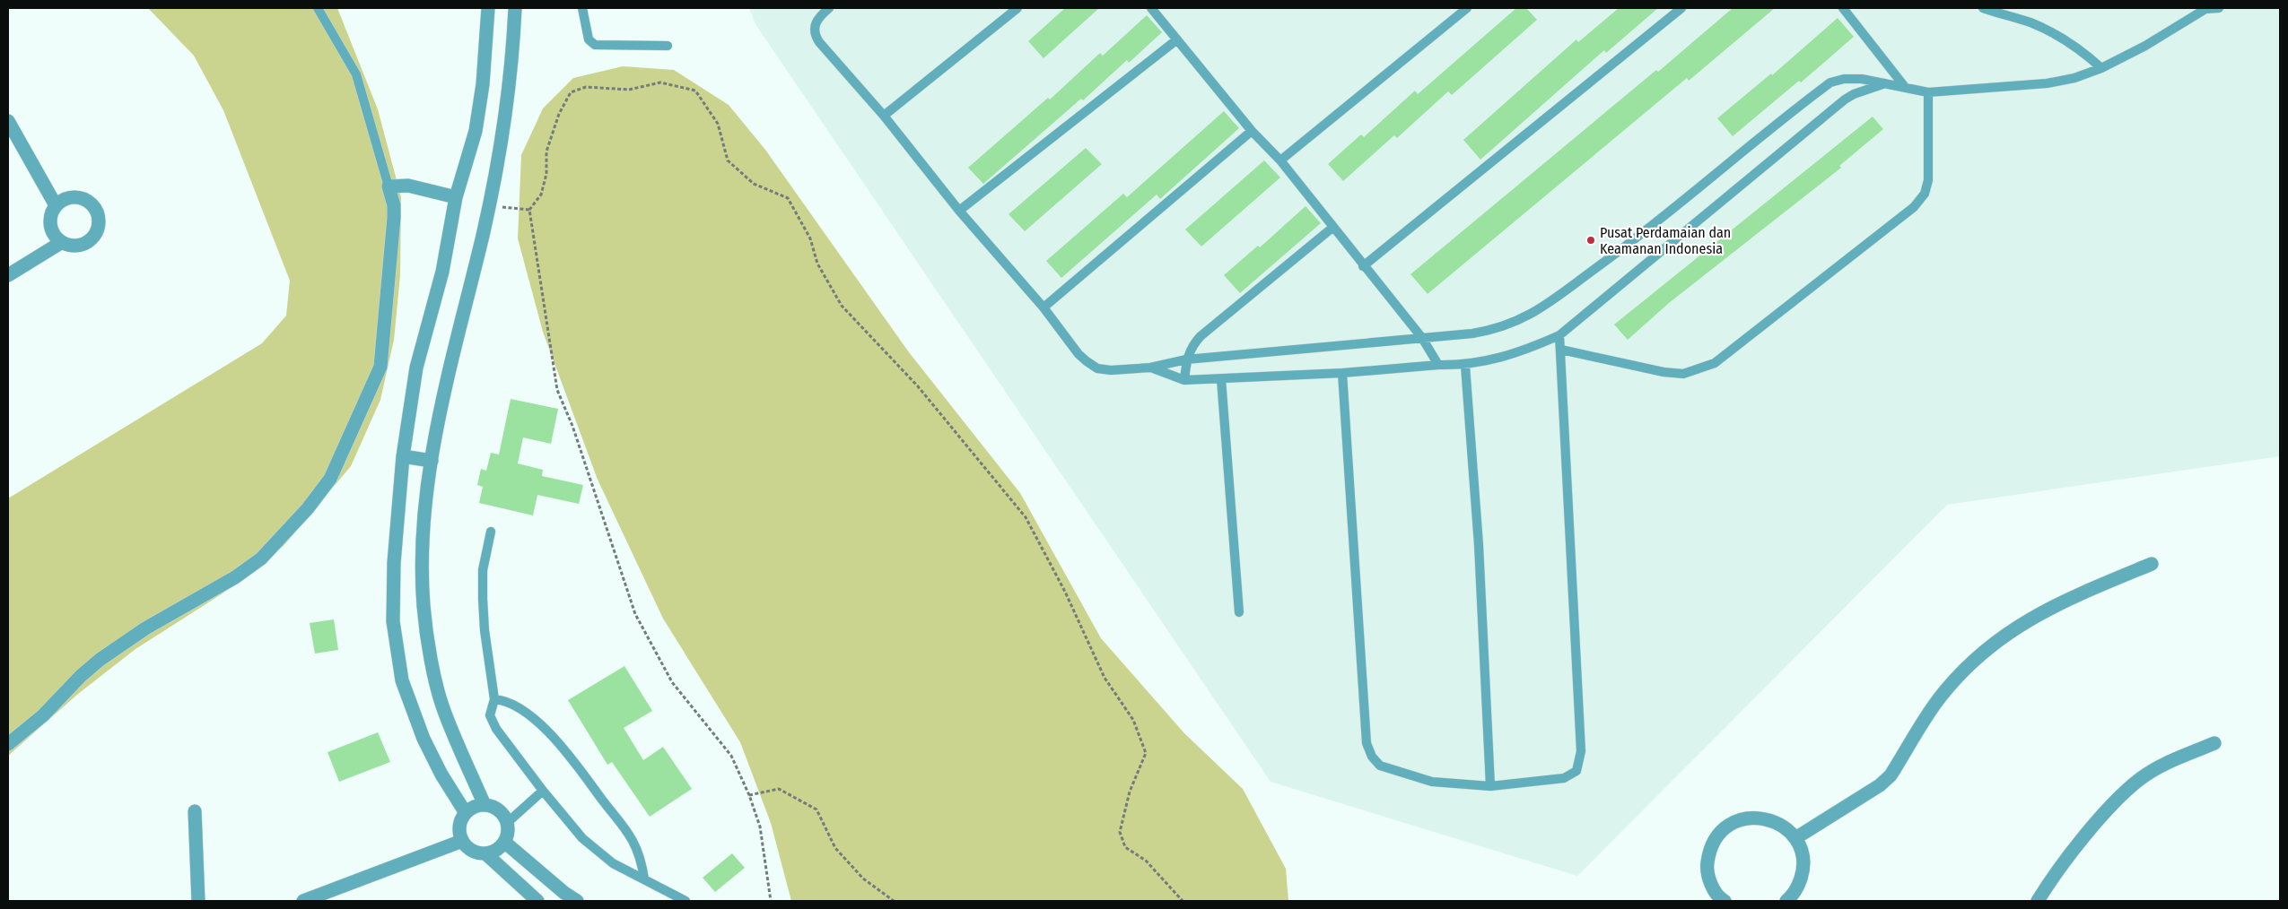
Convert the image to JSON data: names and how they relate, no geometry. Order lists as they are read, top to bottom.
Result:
{
  "places": ["Pusat Perdamaian dan Keamanan Indonesia"]
}
